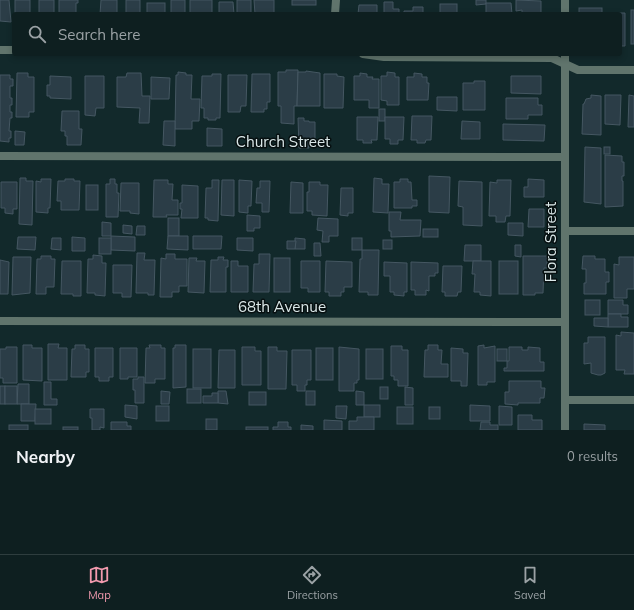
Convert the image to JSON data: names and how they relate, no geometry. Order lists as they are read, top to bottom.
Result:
{
  "streets": {
    "street": ["Church Street", "Flora Street", "68th Avenue"]
  },
  "crossings": [
    ["Church Street", "Flora Street"],
    ["Flora Street", "68th Avenue"]
  ],
  "page": {
    "search": "Search here",
    "heading": ["Nearby", "0 results"],
    "nav": ["Map", "Directions", "Saved"]
  }
}
